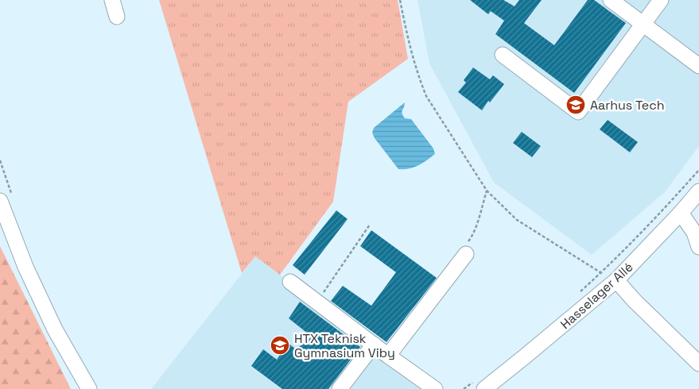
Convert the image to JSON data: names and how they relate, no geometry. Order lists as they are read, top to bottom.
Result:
{
  "streets": {
    "street": ["Hasselager Allé"]
  },
  "places": {
    "school or university": ["Aarhus Tech", "HTX Teknisk Gymnasium Viby"]
  }
}
